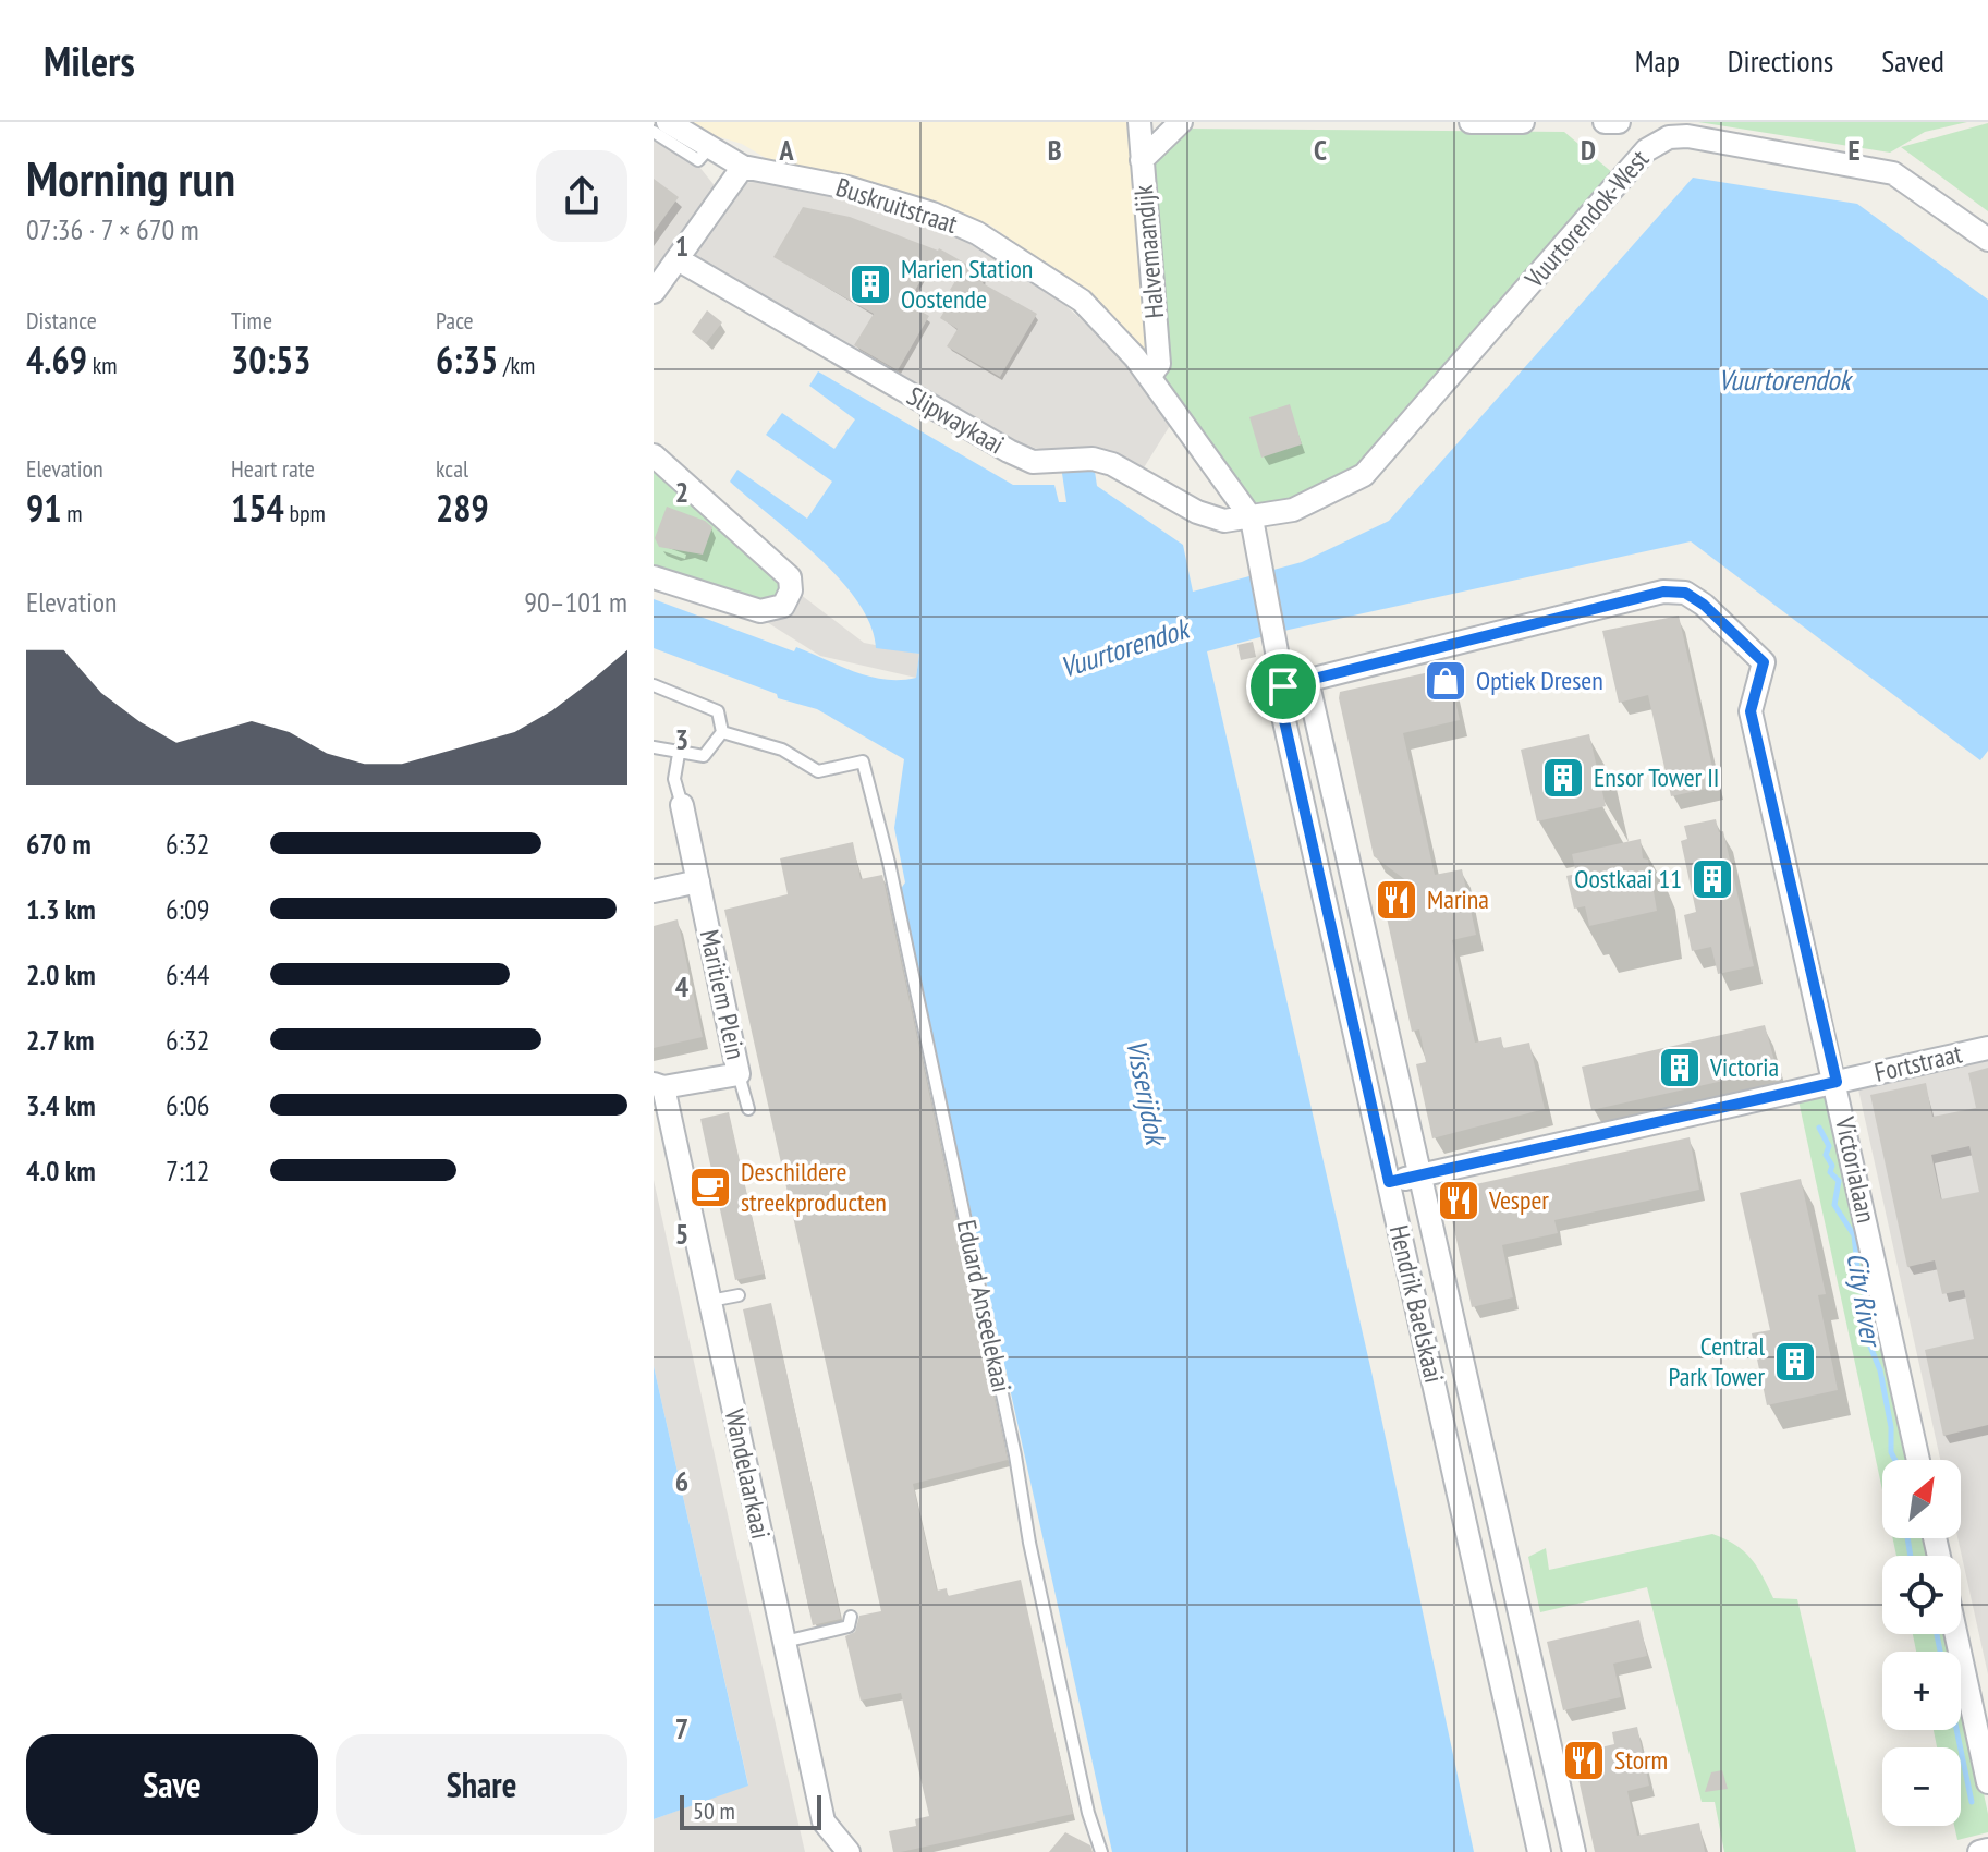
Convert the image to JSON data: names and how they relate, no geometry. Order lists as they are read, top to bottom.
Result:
{
  "streets": {
    "street": [
      "Buskruitstraat",
      "Vuurtorendok-West",
      "Halvemaandijk",
      "Slipwaykaai",
      "Maritiem Plein",
      "Fortstraat",
      "Victorialaan",
      "Hendrik Baelskaai",
      "Wandelaarkaai"
    ],
    "lane": ["Eduard Anseelekaai"]
  },
  "crossings": [
    ["Buskruitstraat", "Halvemaandijk"],
    ["Buskruitstraat", "Hendrik Baelskaai"],
    ["Vuurtorendok-West", "Slipwaykaai"],
    ["Vuurtorendok-West", "Hendrik Baelskaai"],
    ["Halvemaandijk", "Hendrik Baelskaai"],
    ["Slipwaykaai", "Hendrik Baelskaai"],
    ["Maritiem Plein", "Wandelaarkaai"],
    ["Fortstraat", "Victorialaan"],
    ["Fortstraat", "Hendrik Baelskaai"],
    ["Victorialaan", "Hendrik Baelskaai"]
  ],
  "water": ["Vuurtorendok", "Visserijdok", "City River"],
  "places": {
    "building": [
      "Marien Station Oostende",
      "Ensor Tower II",
      "Oostkaai 11",
      "Victoria",
      "Central Park Tower"
    ],
    "shop": ["Optiek Dresen"],
    "restaurant": ["Marina", "Vesper", "Storm"],
    "cafe": ["Deschildere streekproducten"]
  },
  "scale_bar": "50 m",
  "north": "top right",
  "page": {
    "header": "Milers",
    "nav": ["Map", "Directions", "Saved"],
    "heading": ["Morning run", "07:36 · 7 × 670 m"],
    "stats": [
      ["Distance", "4.69 km"],
      ["Time", "30:53"],
      ["Pace", "6:35 /km"],
      ["Elevation", "91 m"],
      ["Heart rate", "154 bpm"],
      ["kcal", "289"]
    ],
    "chart": ["Elevation", "90–101 m"],
    "list": [
      {
        "name": "670 m",
        "note": "6:32"
      },
      {
        "name": "1.3 km",
        "note": "6:09"
      },
      {
        "name": "2.0 km",
        "note": "6:44"
      },
      {
        "name": "2.7 km",
        "note": "6:32"
      },
      {
        "name": "3.4 km",
        "note": "6:06"
      },
      {
        "name": "4.0 km",
        "note": "7:12"
      }
    ],
    "map_buttons": ["+", "−"],
    "buttons": ["Save", "Share"],
    "scale": "50 m"
  },
  "grid": {
    "columns": [
      "A",
      "B",
      "C",
      "D",
      "E"
    ],
    "rows": [
      "1",
      "2",
      "3",
      "4",
      "5",
      "6",
      "7"
    ]
  }
}
